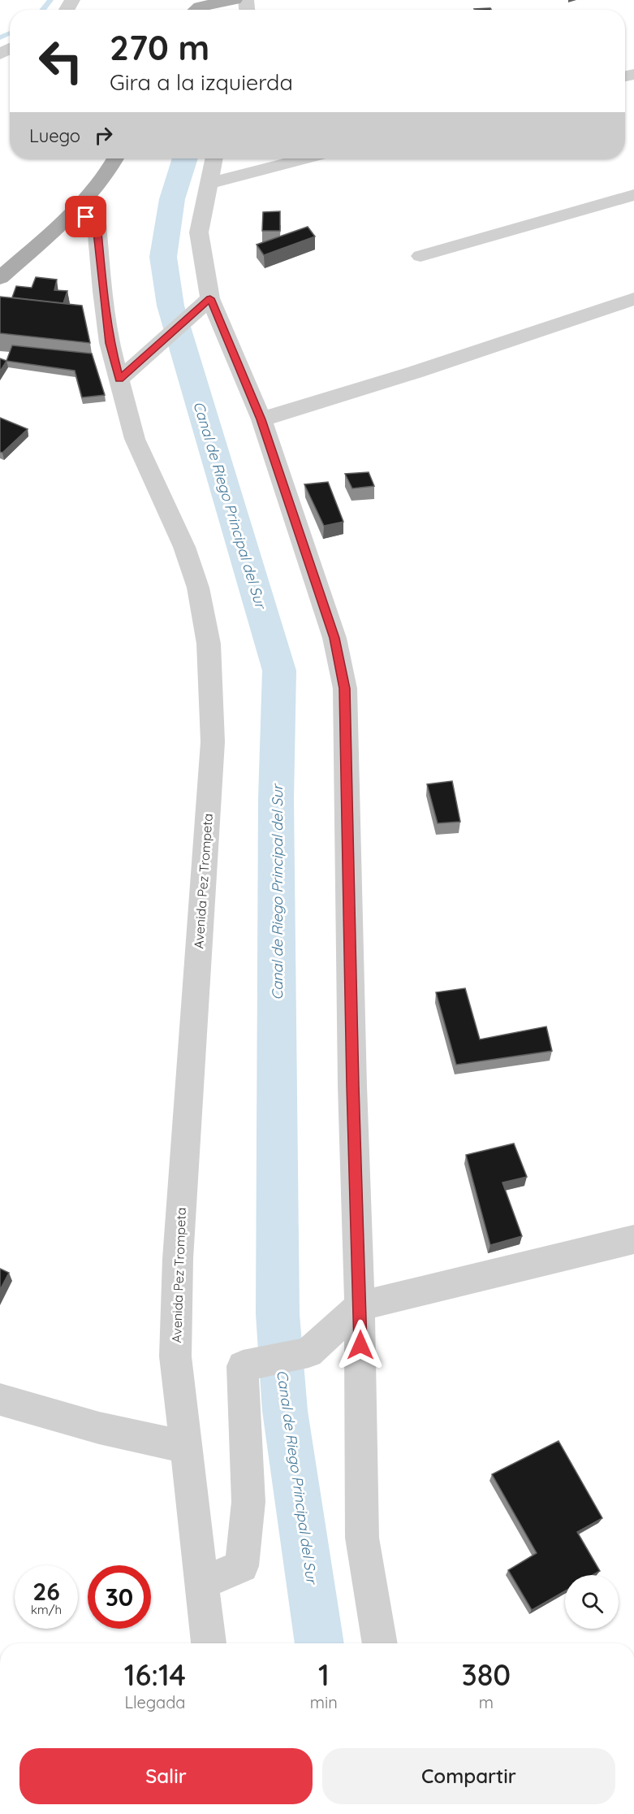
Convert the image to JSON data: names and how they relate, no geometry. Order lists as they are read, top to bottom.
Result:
{
  "streets": {
    "street": ["Avenida Pez Trompeta"]
  },
  "water": ["Canal de Riego Principal del Sur"],
  "page": {
    "turn": ["270 m", "Gira a la izquierda"],
    "then": "Luego",
    "speed": "26 km/h",
    "limit": "30",
    "eta": [
      "16:14",
      "Llegada",
      "1",
      "min",
      "380",
      "m"
    ],
    "buttons": ["Salir", "Compartir"]
  }
}
